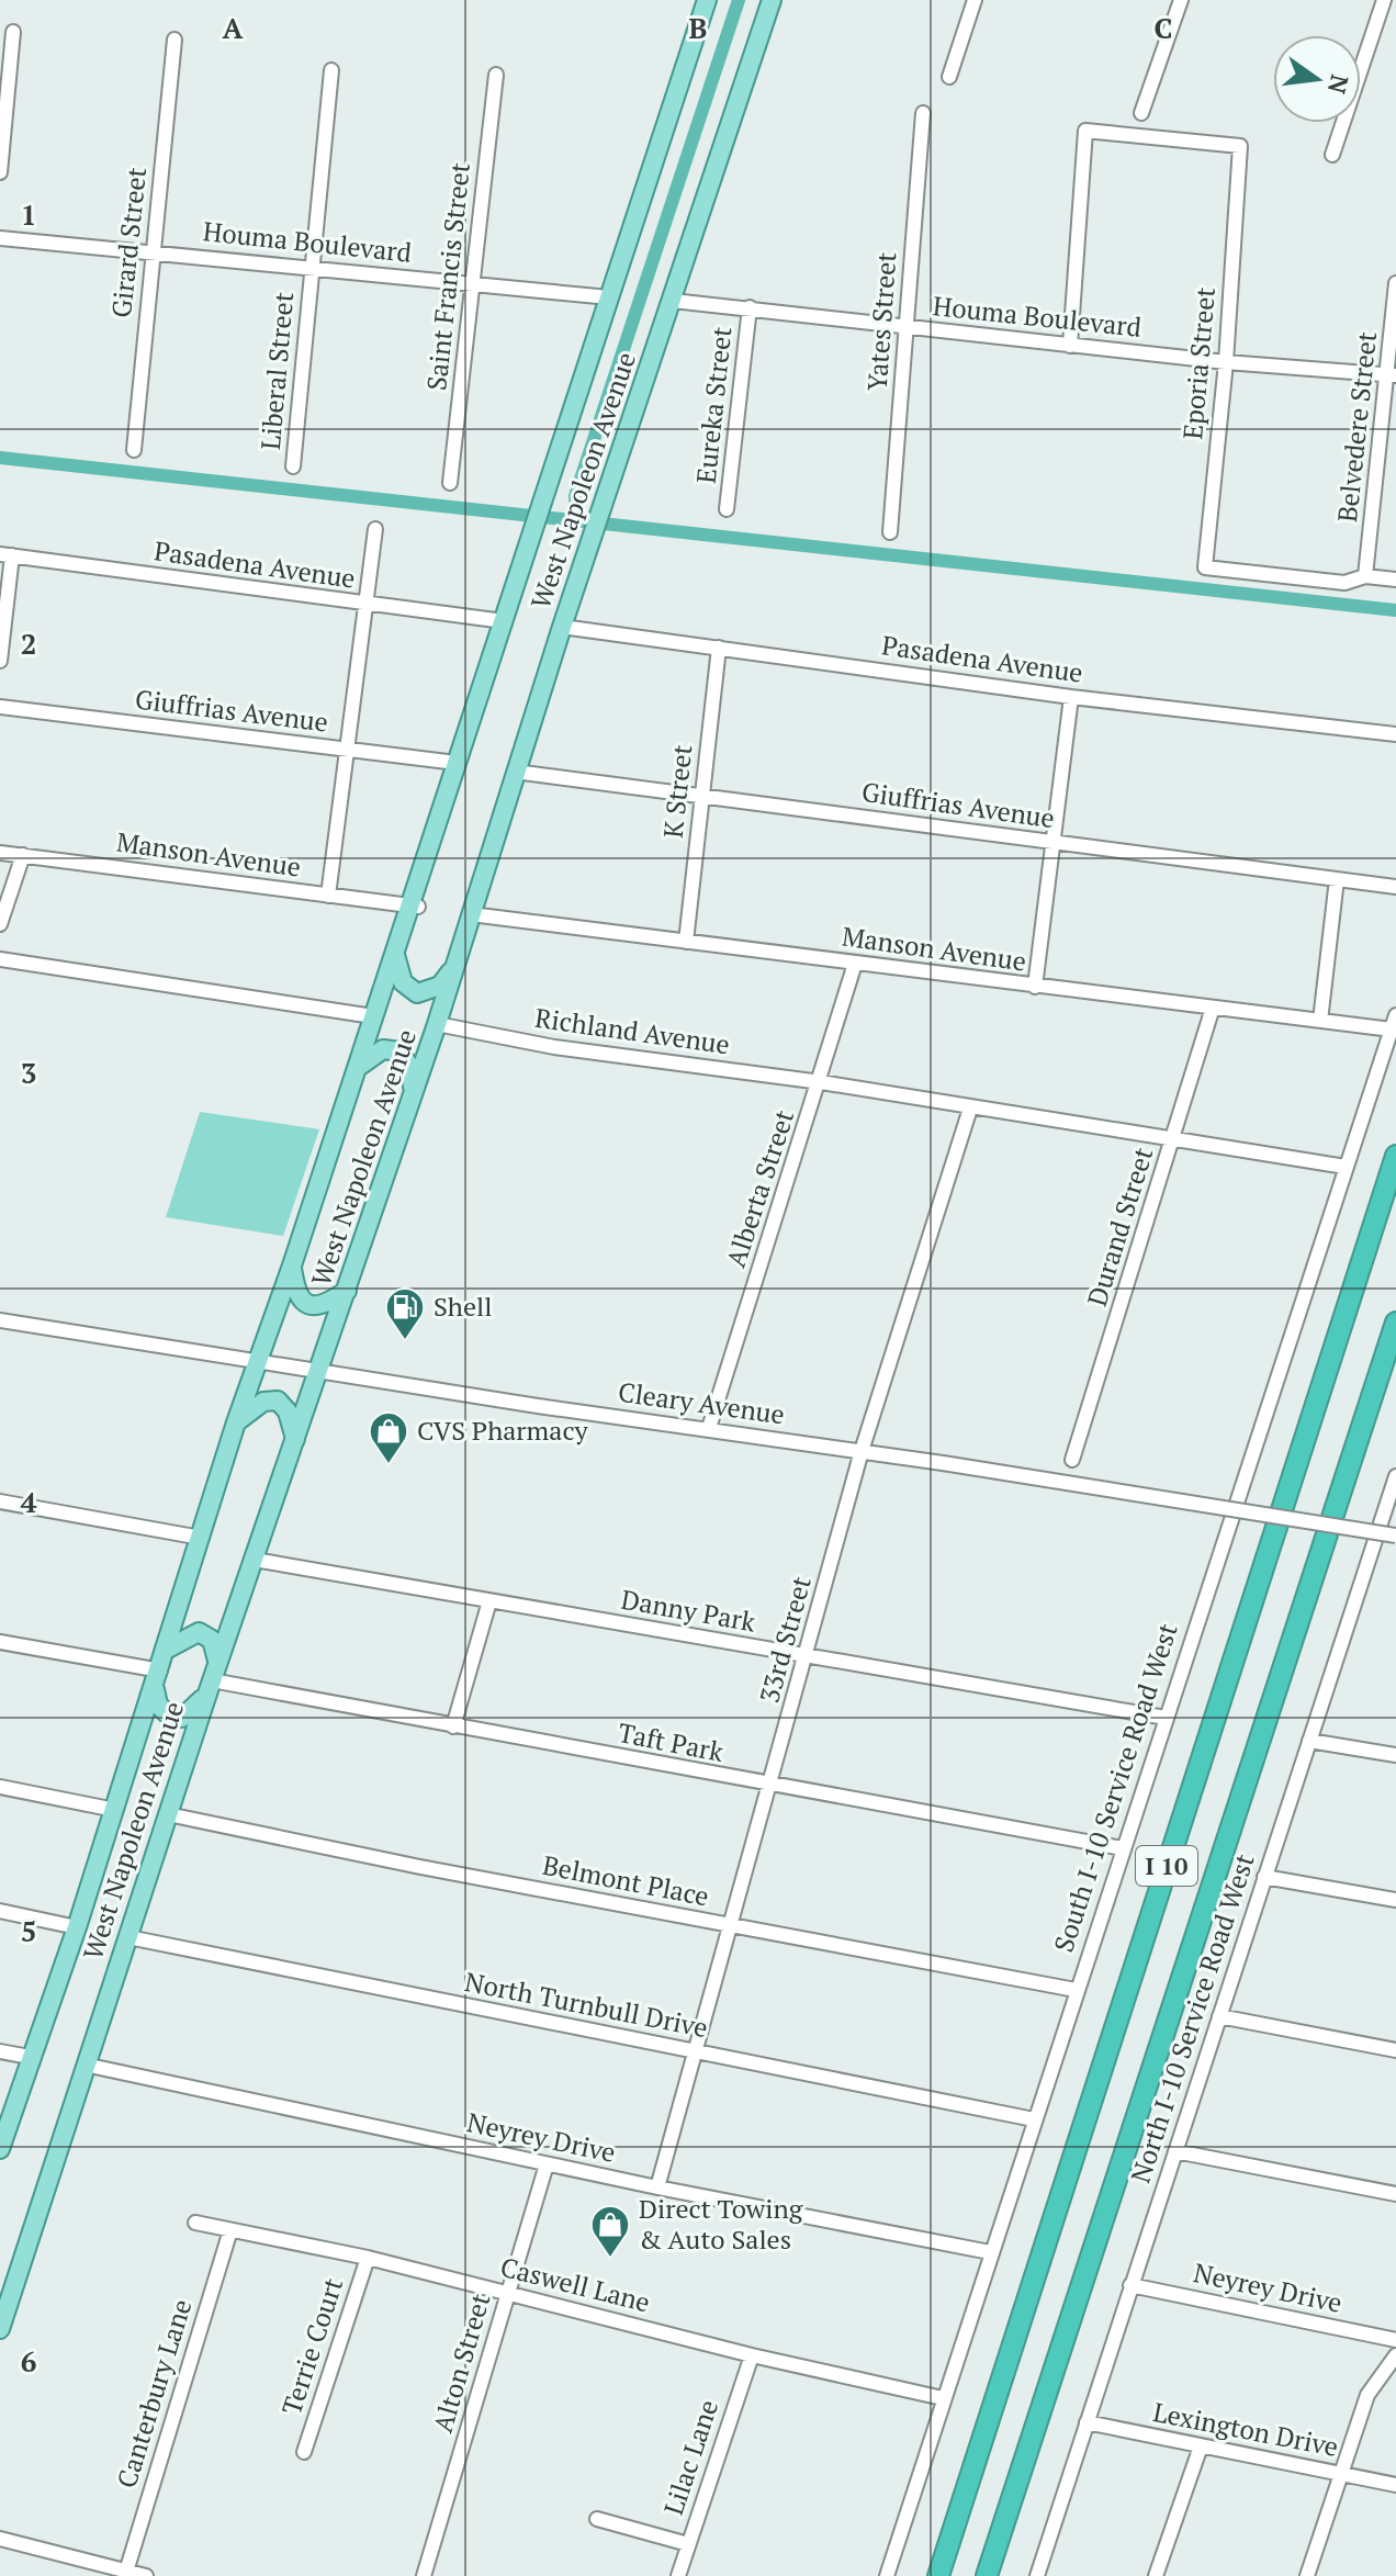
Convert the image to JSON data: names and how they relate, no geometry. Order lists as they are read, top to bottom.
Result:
{
  "streets": {
    "highway": ["I 10"],
    "main road": ["West Napoleon Avenue"],
    "street": [
      "Girard Street",
      "Houma Boulevard",
      "Saint Francis Street",
      "Yates Street",
      "Eporia Street",
      "Liberal Street",
      "Eureka Street",
      "Belvedere Street",
      "Pasadena Avenue",
      "Giuffrias Avenue",
      "K Street",
      "Manson Avenue",
      "Richland Avenue",
      "Alberta Street",
      "Durand Street",
      "Cleary Avenue",
      "Danny Park",
      "33rd Street",
      "Taft Park",
      "South I-10 Service Road West",
      "Belmont Place",
      "North Turnbull Drive",
      "North I-10 Service Road West",
      "Neyrey Drive",
      "Caswell Lane",
      "Terrie Court",
      "Alton Street",
      "Canterbury Lane",
      "Lexington Drive",
      "Lilac Lane"
    ]
  },
  "crossings": [
    ["Girard Street", "Houma Boulevard"],
    ["Houma Boulevard", "Saint Francis Street"],
    ["Houma Boulevard", "Yates Street"],
    ["Houma Boulevard", "Eporia Street"],
    ["Houma Boulevard", "Liberal Street"],
    ["Houma Boulevard", "Eureka Street"],
    ["Houma Boulevard", "Belvedere Street"],
    ["Houma Boulevard", "West Napoleon Avenue"],
    ["Eporia Street", "Belvedere Street"],
    ["West Napoleon Avenue", "Pasadena Avenue"],
    ["West Napoleon Avenue", "Giuffrias Avenue"],
    ["West Napoleon Avenue", "Manson Avenue"],
    ["West Napoleon Avenue", "Richland Avenue"],
    ["West Napoleon Avenue", "Cleary Avenue"],
    ["West Napoleon Avenue", "Danny Park"],
    ["West Napoleon Avenue", "Taft Park"],
    ["West Napoleon Avenue", "Belmont Place"],
    ["West Napoleon Avenue", "North Turnbull Drive"],
    ["West Napoleon Avenue", "Neyrey Drive"],
    ["Pasadena Avenue", "K Street"],
    ["Giuffrias Avenue", "K Street"],
    ["K Street", "Manson Avenue"],
    ["Manson Avenue", "Alberta Street"],
    ["Manson Avenue", "Durand Street"],
    ["Manson Avenue", "South I-10 Service Road West"],
    ["Richland Avenue", "Alberta Street"],
    ["Richland Avenue", "33rd Street"],
    ["Alberta Street", "Cleary Avenue"],
    ["Cleary Avenue", "33rd Street"],
    ["Danny Park", "33rd Street"],
    ["Danny Park", "South I-10 Service Road West"],
    ["33rd Street", "Taft Park"],
    ["33rd Street", "Belmont Place"],
    ["33rd Street", "North Turnbull Drive"],
    ["33rd Street", "Neyrey Drive"],
    ["Taft Park", "South I-10 Service Road West"],
    ["South I-10 Service Road West", "Belmont Place"],
    ["South I-10 Service Road West", "North Turnbull Drive"],
    ["South I-10 Service Road West", "Neyrey Drive"],
    ["South I-10 Service Road West", "Caswell Lane"],
    ["North I-10 Service Road West", "Neyrey Drive"],
    ["North I-10 Service Road West", "Lexington Drive"],
    ["Neyrey Drive", "Alton Street"],
    ["Caswell Lane", "Terrie Court"],
    ["Caswell Lane", "Alton Street"],
    ["Caswell Lane", "Canterbury Lane"],
    ["Caswell Lane", "Lilac Lane"]
  ],
  "places": {
    "fuel station": ["Shell"],
    "shop": ["CVS Pharmacy", "Direct Towing & Auto Sales"]
  },
  "north": "right",
  "grid": {
    "columns": ["A", "B", "C"],
    "rows": [
      "1",
      "2",
      "3",
      "4",
      "5",
      "6"
    ]
  }
}
